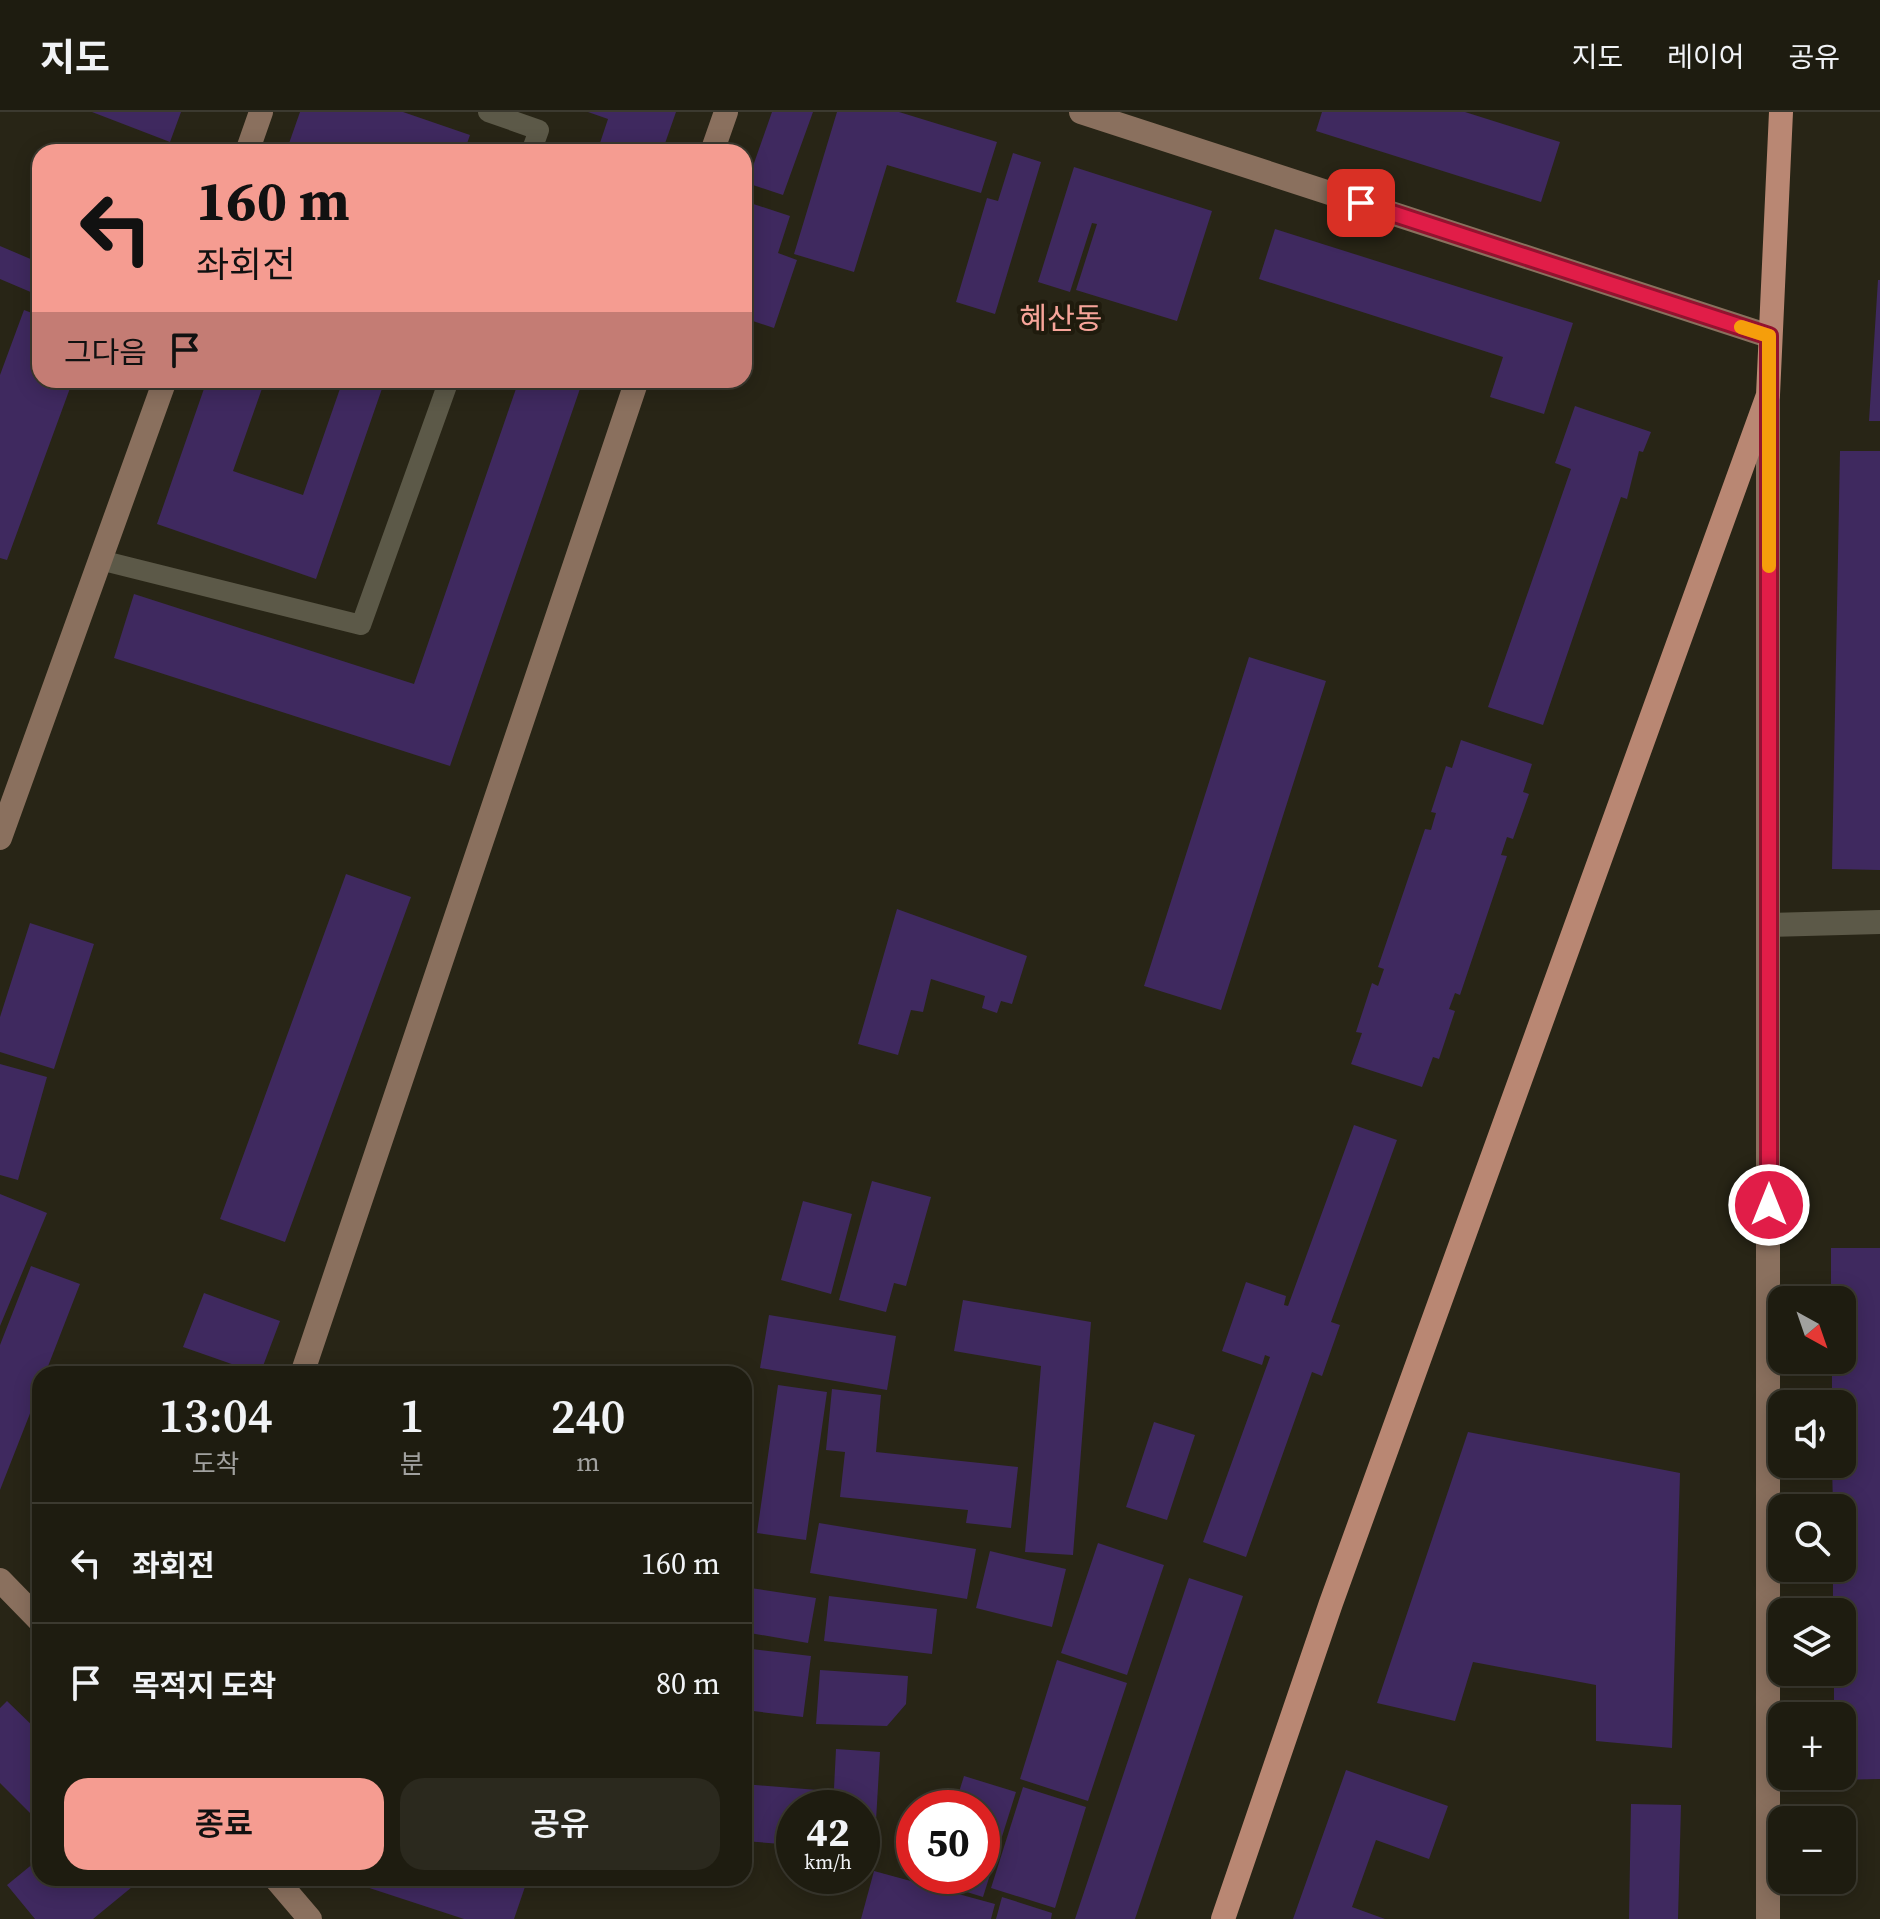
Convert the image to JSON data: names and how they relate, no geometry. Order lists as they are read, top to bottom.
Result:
{
  "districts": ["혜산동"],
  "north": "bottom right",
  "page": {
    "header": "지도",
    "nav": ["지도", "레이어", "공유"],
    "turn": ["160 m", "좌회전"],
    "then": "그다음",
    "map_buttons": ["+", "−"],
    "eta": [
      "13:04",
      "도착",
      "1",
      "분",
      "240",
      "m"
    ],
    "list": [
      {
        "name": "좌회전",
        "value": "160 m"
      },
      {
        "name": "목적지 도착",
        "value": "80 m"
      }
    ],
    "buttons": ["종료", "공유"],
    "speed": "42 km/h",
    "limit": "50"
  }
}
